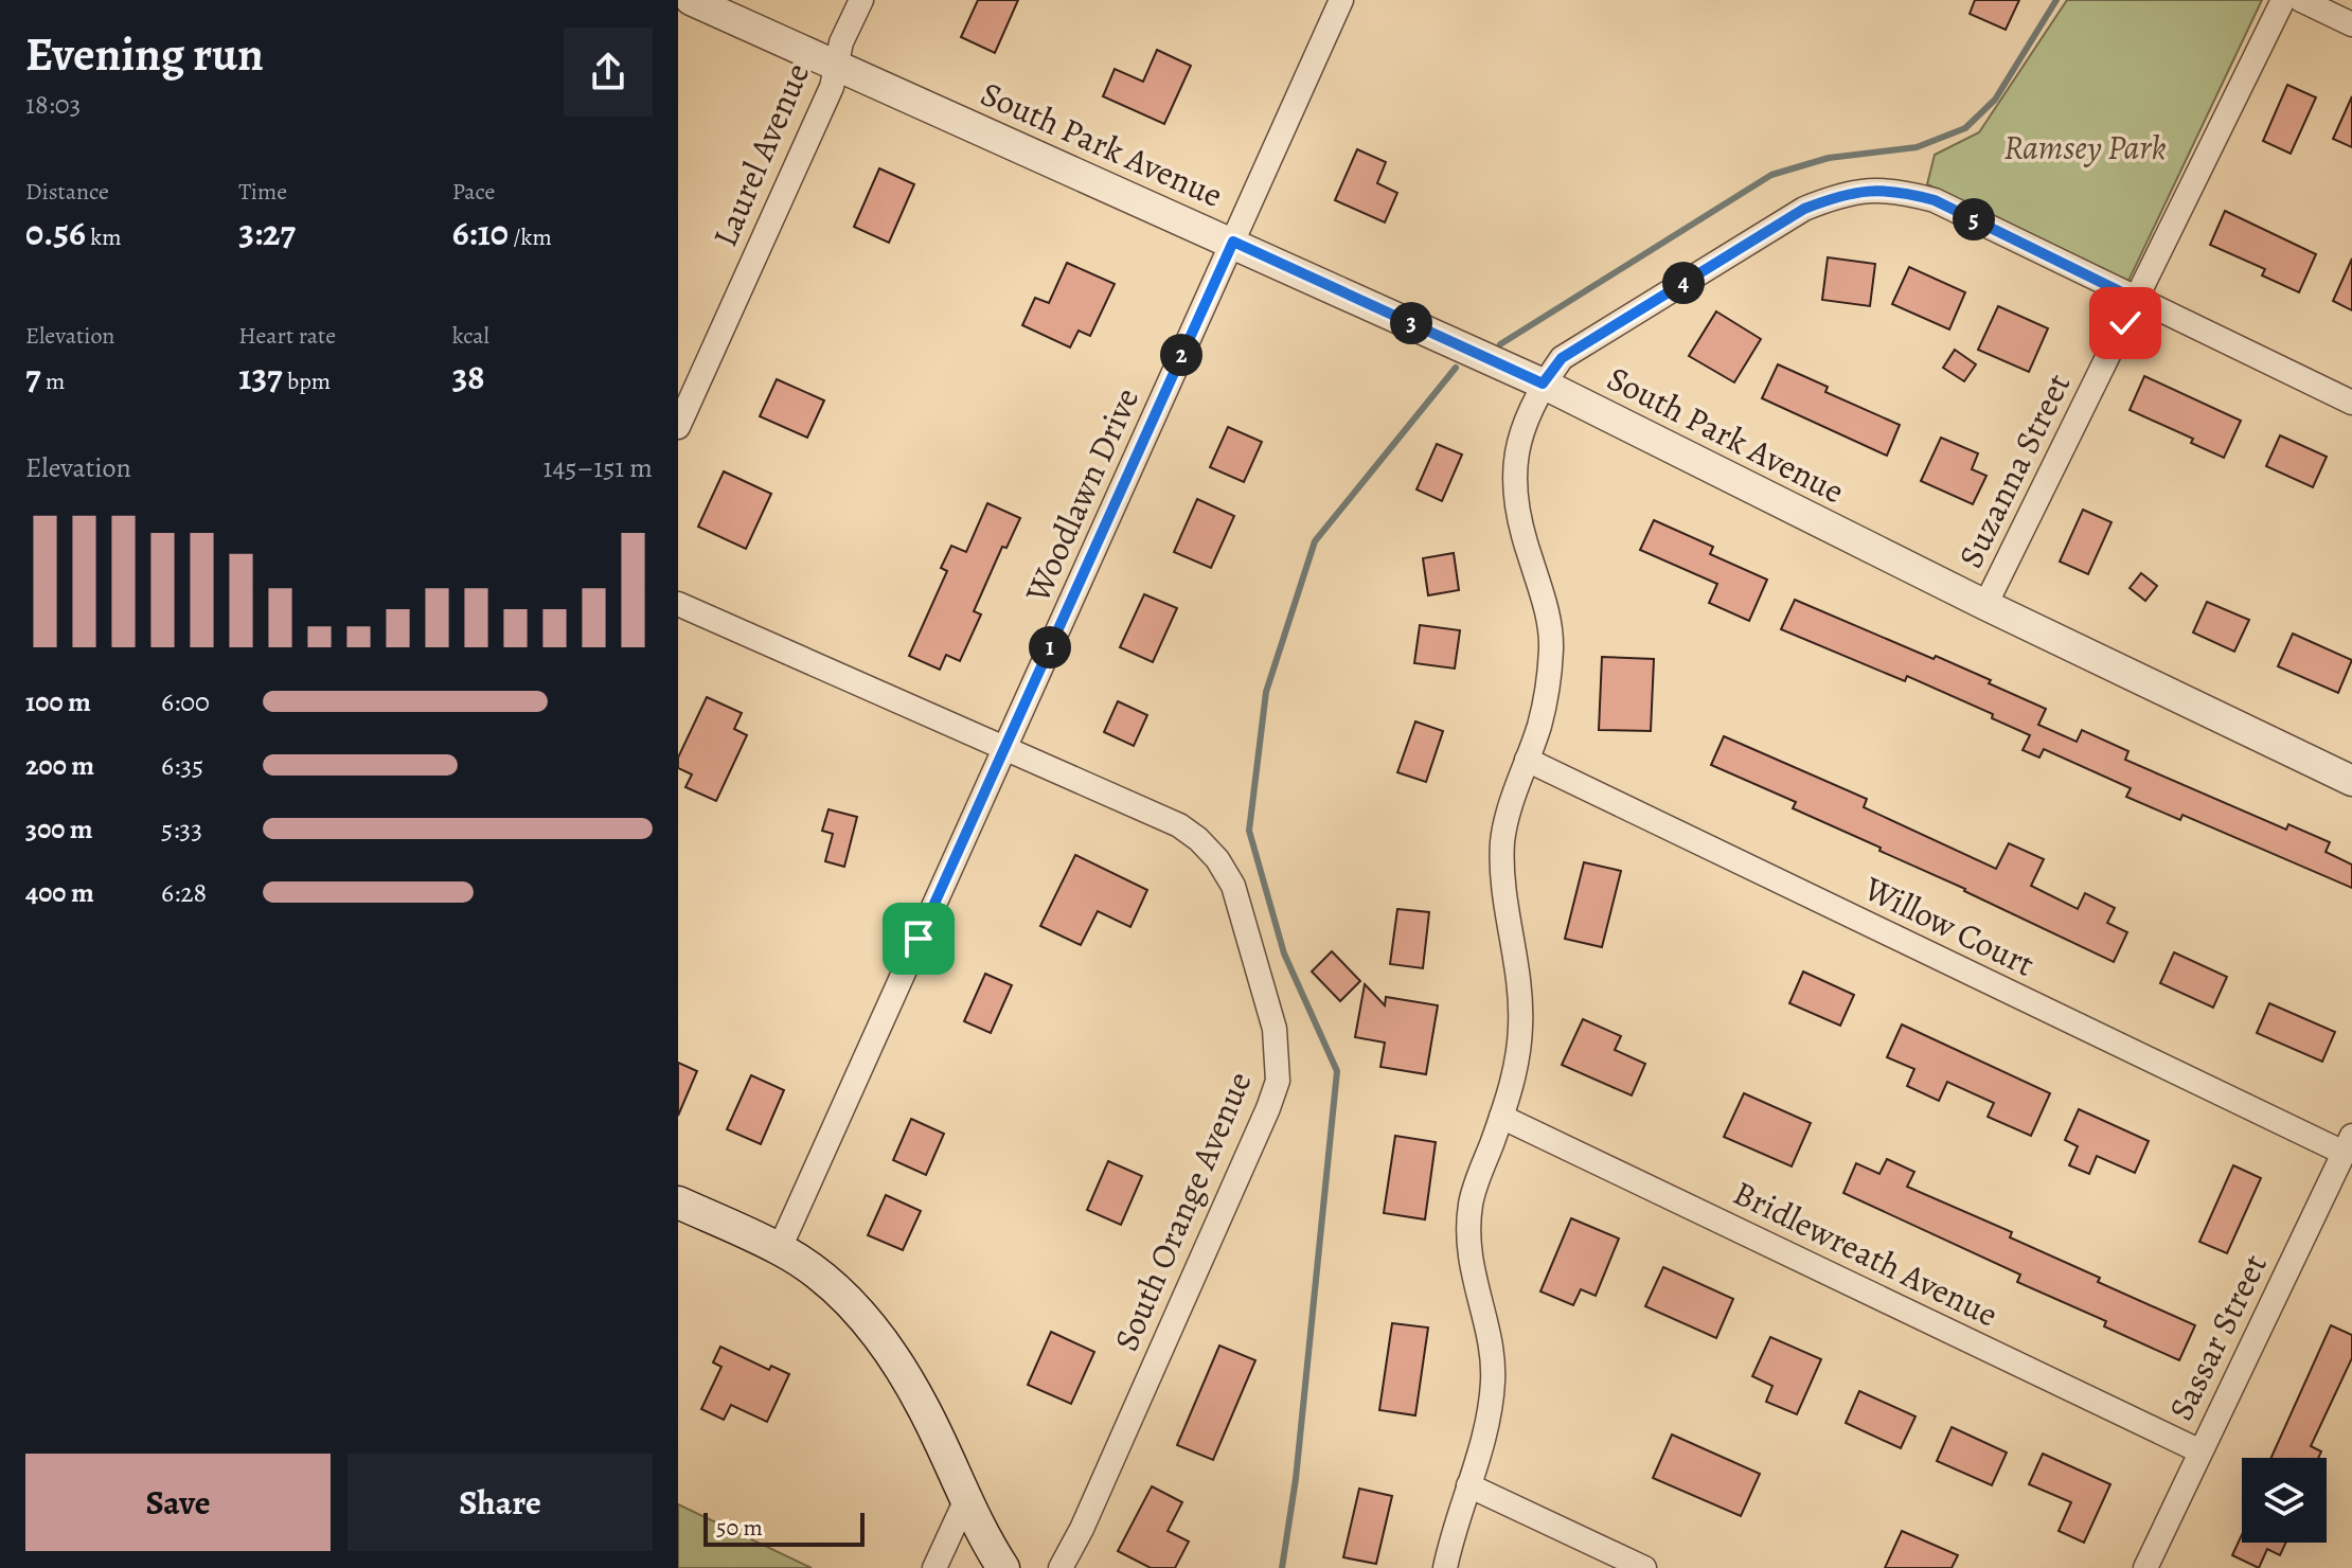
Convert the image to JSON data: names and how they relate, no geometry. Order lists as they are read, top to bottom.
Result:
{
  "streets": {
    "street": [
      "South Park Avenue",
      "Laurel Avenue",
      "Suzanna Street",
      "Woodlawn Drive",
      "Willow Court",
      "South Orange Avenue",
      "Bridlewreath Avenue",
      "Sassar Street"
    ]
  },
  "crossings": [
    ["South Park Avenue", "Laurel Avenue"],
    ["South Park Avenue", "Suzanna Street"],
    ["South Park Avenue", "Woodlawn Drive"],
    ["Woodlawn Drive", "South Orange Avenue"],
    ["Willow Court", "Sassar Street"],
    ["Bridlewreath Avenue", "Sassar Street"]
  ],
  "parks": ["Ramsey Park"],
  "scale_bar": "50 m",
  "page": {
    "heading": ["Evening run", "18:03"],
    "stats": [
      ["Distance", "0.56 km"],
      ["Time", "3:27"],
      ["Pace", "6:10 /km"],
      ["Elevation", "7 m"],
      ["Heart rate", "137 bpm"],
      ["kcal", "38"]
    ],
    "pins": [
      "5",
      "4",
      "3",
      "2",
      "1"
    ],
    "chart": ["Elevation", "145–151 m"],
    "list": [
      {
        "name": "100 m",
        "note": "6:00"
      },
      {
        "name": "200 m",
        "note": "6:35"
      },
      {
        "name": "300 m",
        "note": "5:33"
      },
      {
        "name": "400 m",
        "note": "6:28"
      }
    ],
    "buttons": ["Save", "Share"],
    "scale": "50 m"
  }
}
